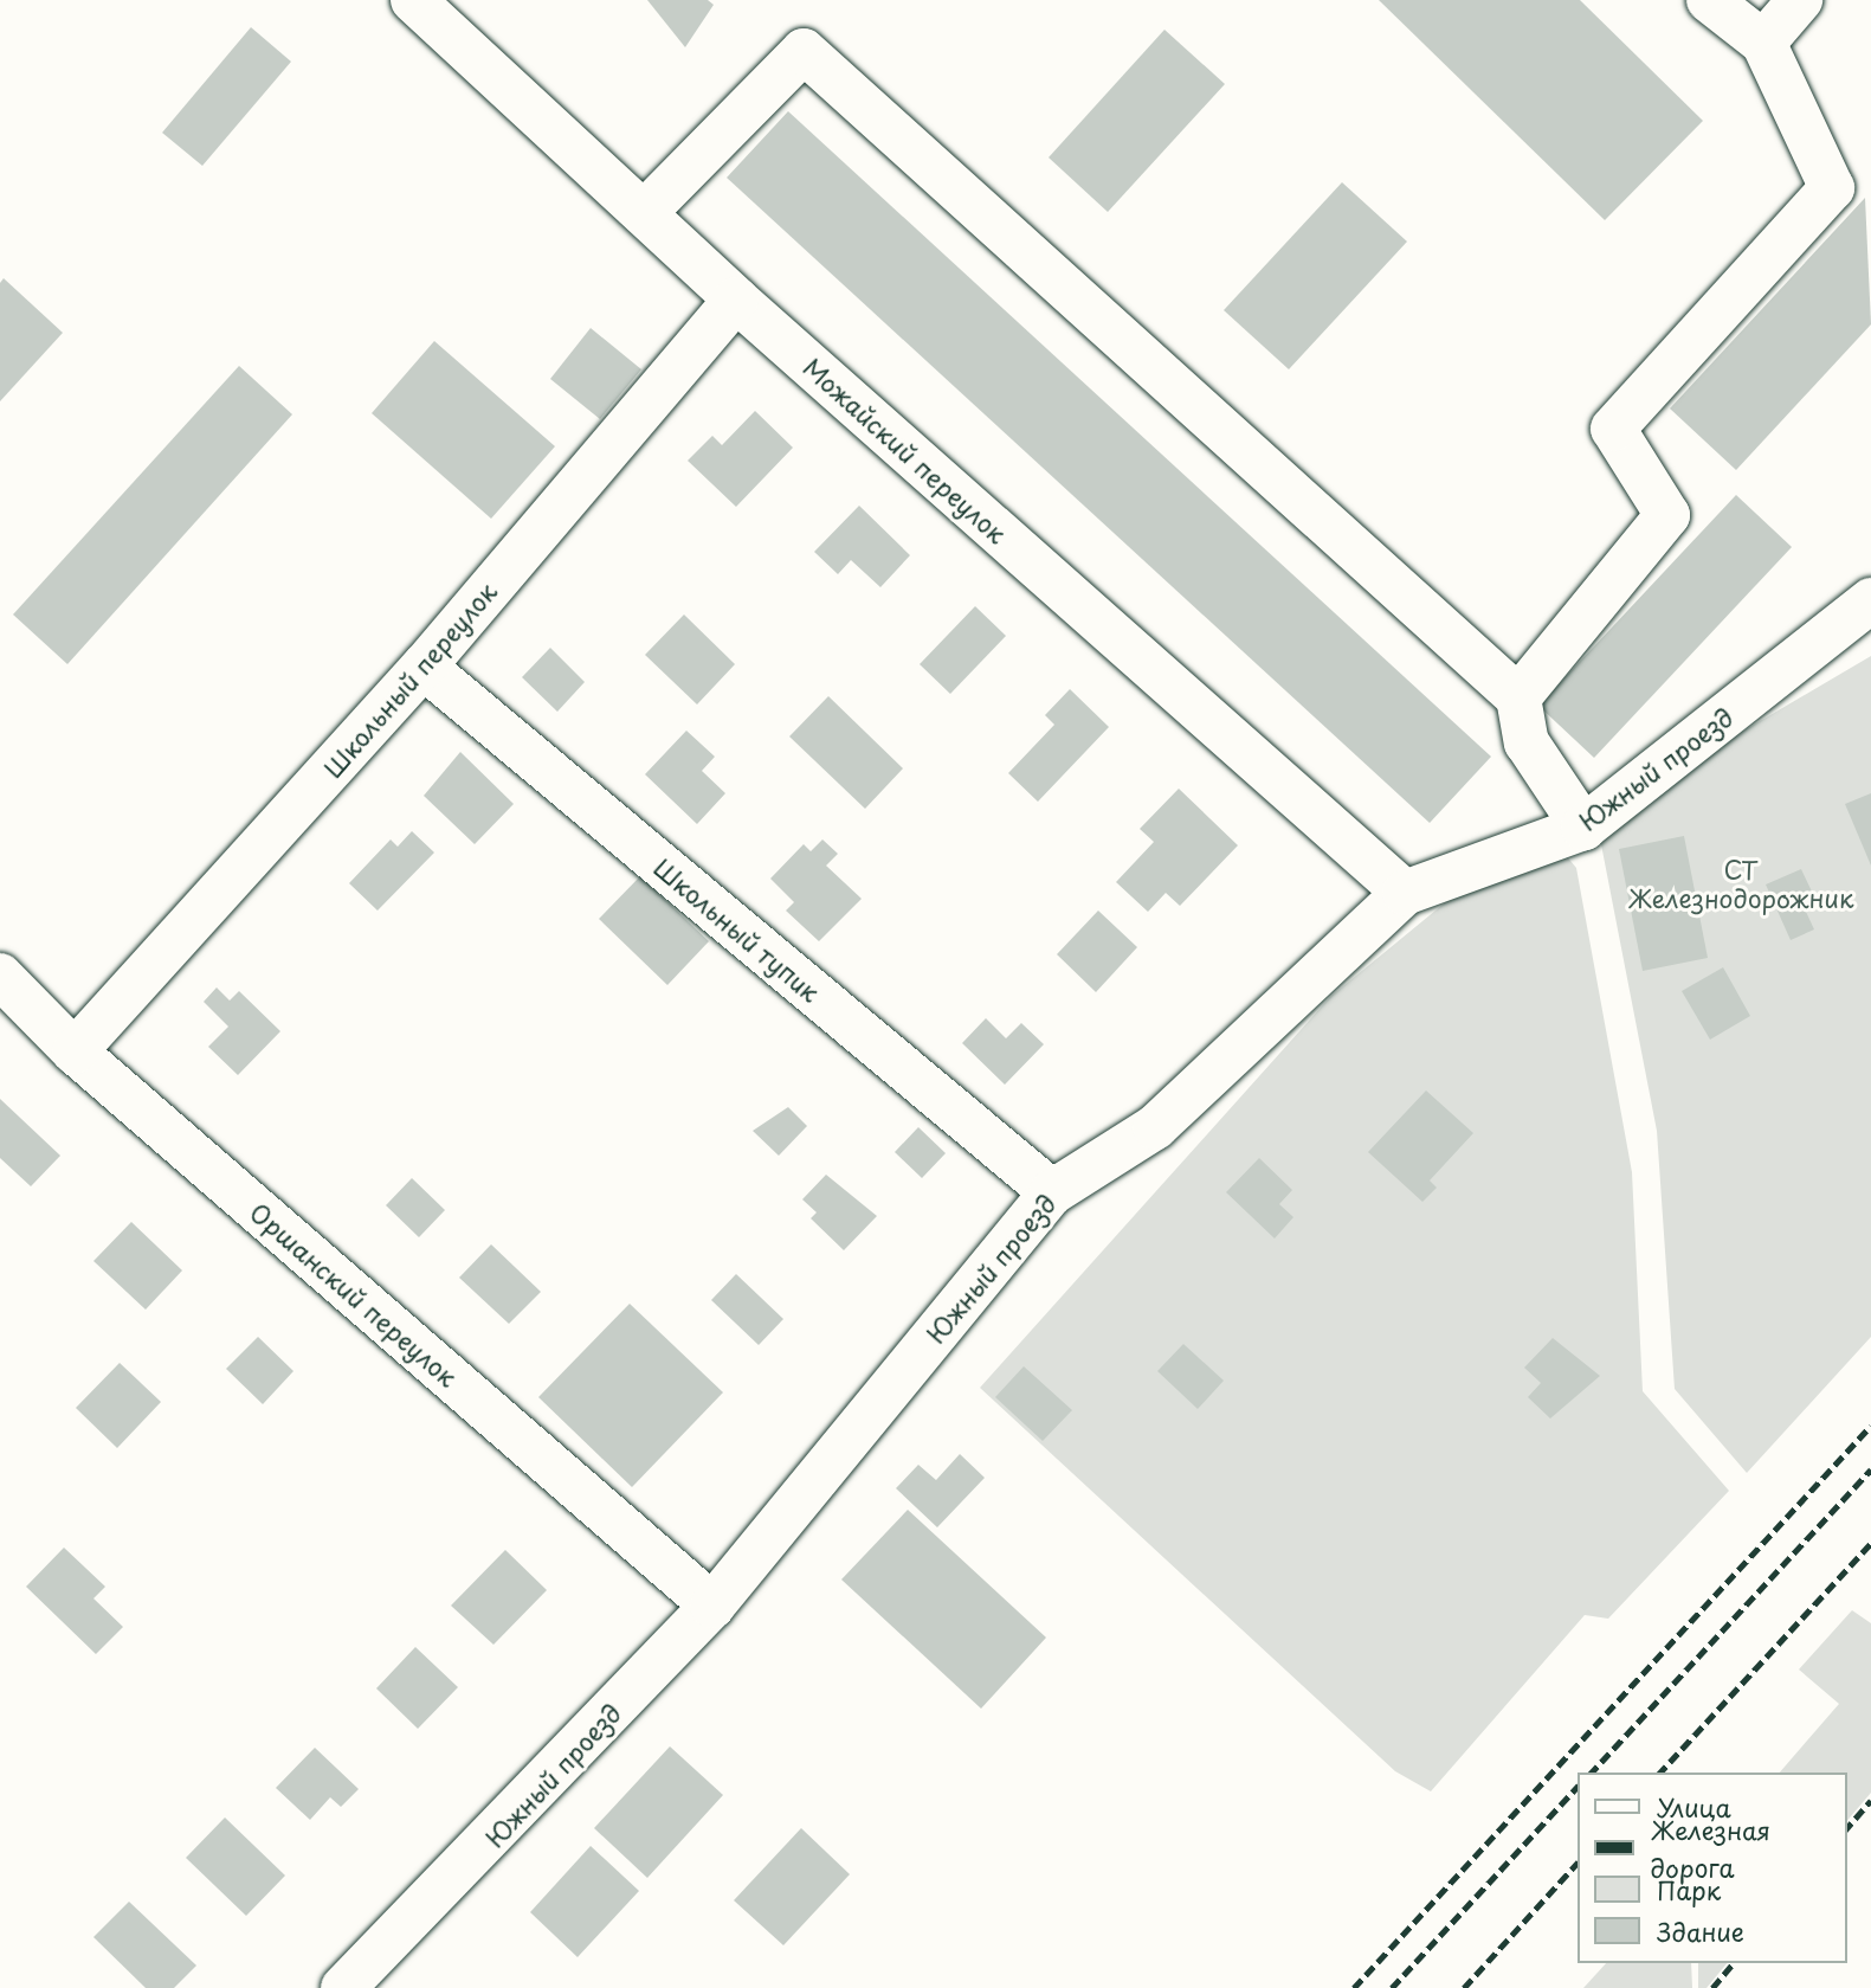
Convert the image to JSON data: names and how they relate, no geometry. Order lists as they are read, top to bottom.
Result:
{
  "streets": {
    "street": [
      "Можайский переулок",
      "Школьный переулок",
      "Южный проезд",
      "Школьный тупик",
      "Оршанский переулок"
    ]
  },
  "crossings": [
    ["Можайский переулок", "Школьный переулок"],
    ["Можайский переулок", "Южный проезд"],
    ["Школьный переулок", "Школьный тупик"],
    ["Школьный переулок", "Оршанский переулок"],
    ["Южный проезд", "Школьный тупик"],
    ["Южный проезд", "Оршанский переулок"]
  ],
  "parks": ["СТ Железнодорожник"],
  "legend": [
    "Улица",
    "Железная дорога",
    "Парк",
    "Здание"
  ]
}
